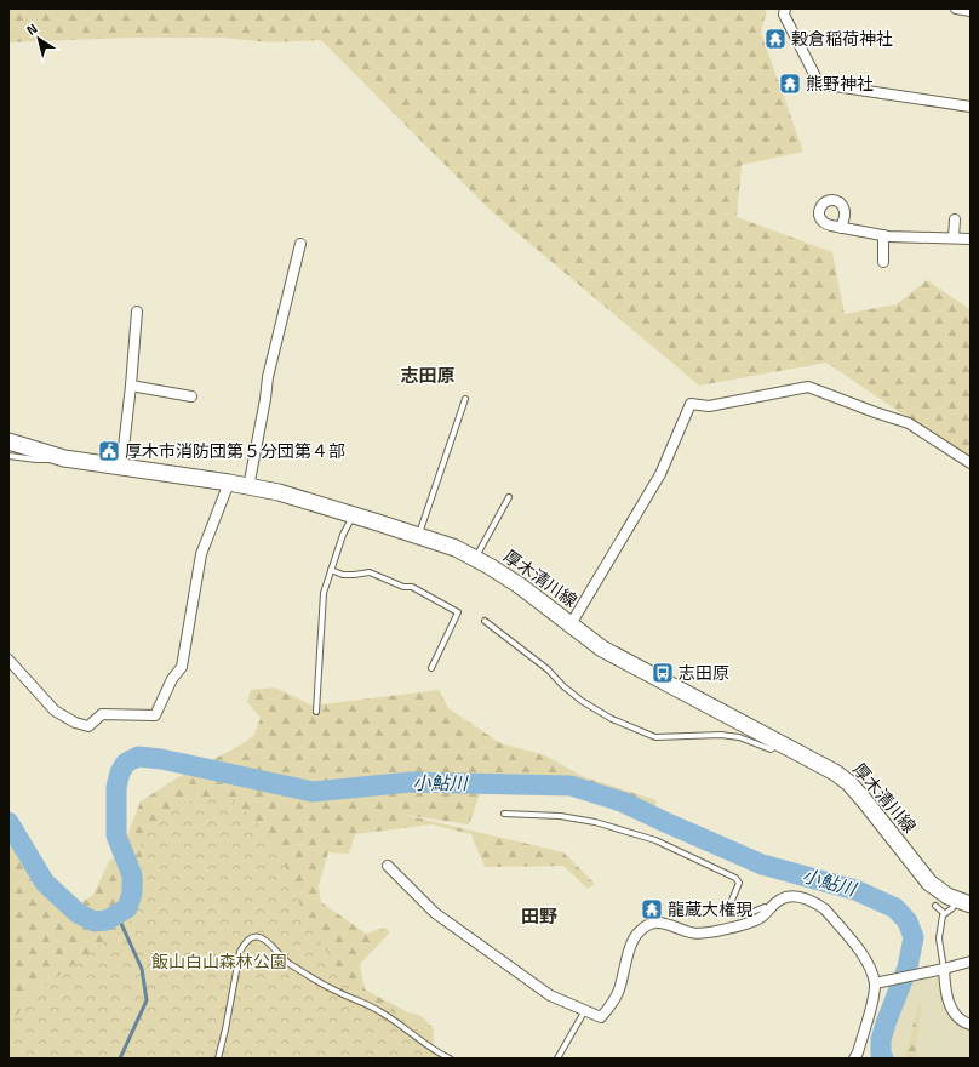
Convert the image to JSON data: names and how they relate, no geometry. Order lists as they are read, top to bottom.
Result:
{
  "streets": {
    "main road": ["厚木清川線"]
  },
  "districts": ["志田原", "田野"],
  "water": ["小鮎川"],
  "parks": ["飯山白山森林公園"],
  "places": {
    "temple": ["穀倉稲荷神社", "熊野神社", "龍蔵大権現"],
    "public building": ["厚木市消防団第５分団第４部"],
    "bus stop": ["志田原"]
  },
  "north": "top left"
}
